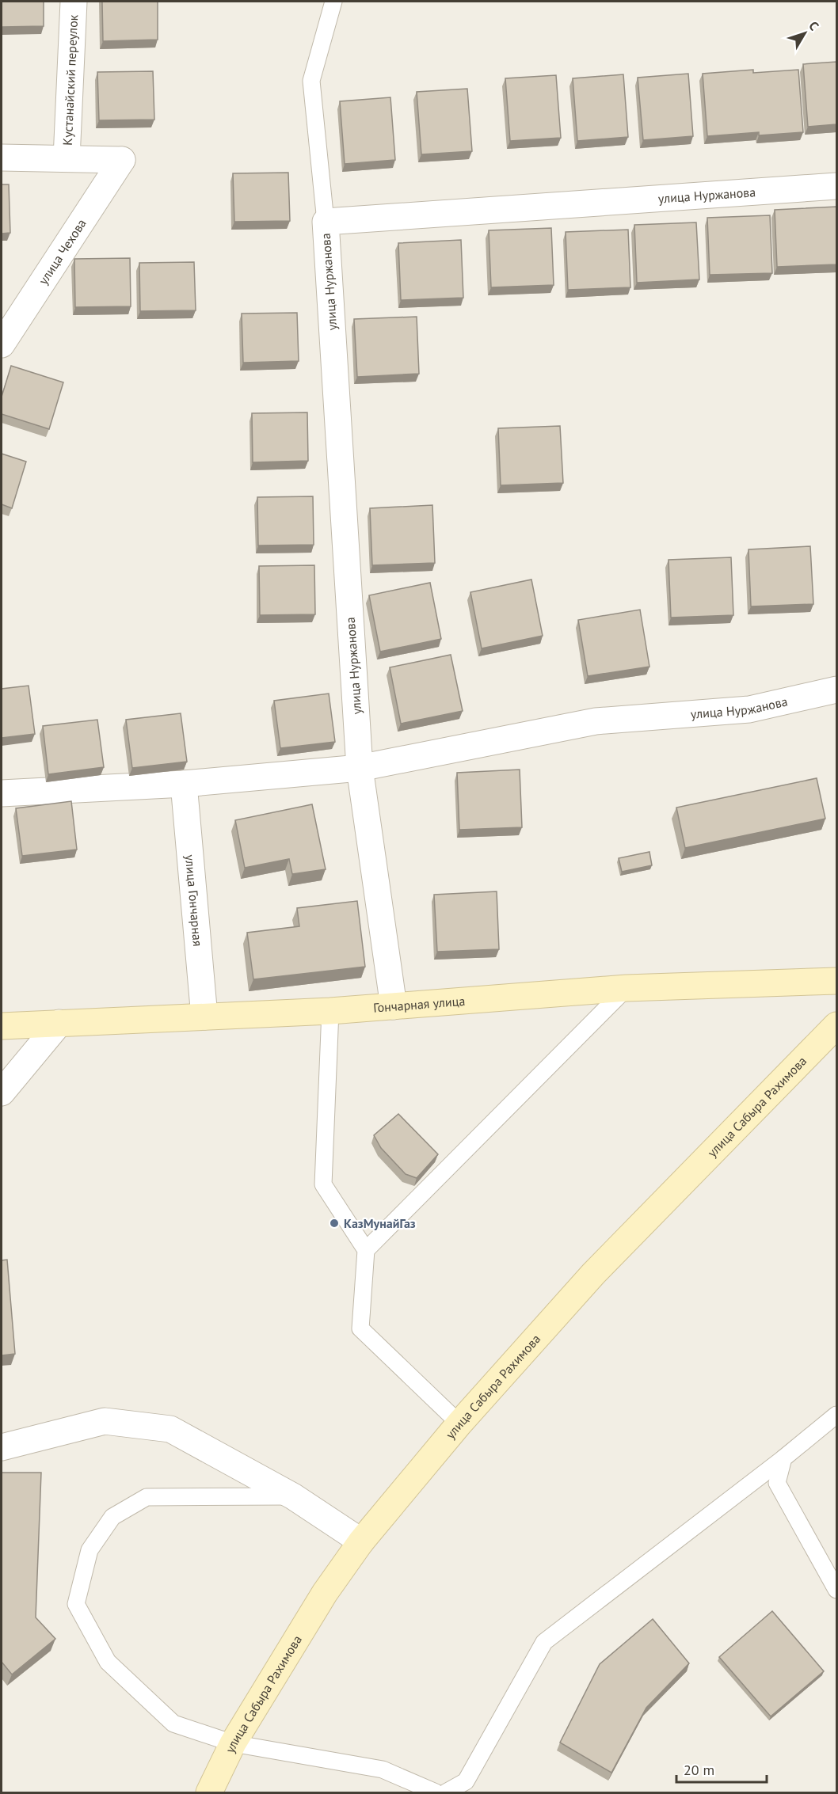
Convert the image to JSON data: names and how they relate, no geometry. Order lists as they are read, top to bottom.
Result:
{
  "streets": {
    "main road": ["Гончарная улица", "улица Сабыра Рахимова"],
    "street": [
      "Кустанайский переулок",
      "улица Нуржанова",
      "улица Чехова",
      "улица Гончарная"
    ]
  },
  "crossings": [
    ["Кустанайский переулок", "улица Чехова"],
    ["улица Нуржанова", "Гончарная улица"],
    ["улица Гончарная", "Гончарная улица"]
  ],
  "places": ["КазМунайГаз"],
  "scale_bar": "20 m",
  "north": "top right"
}
